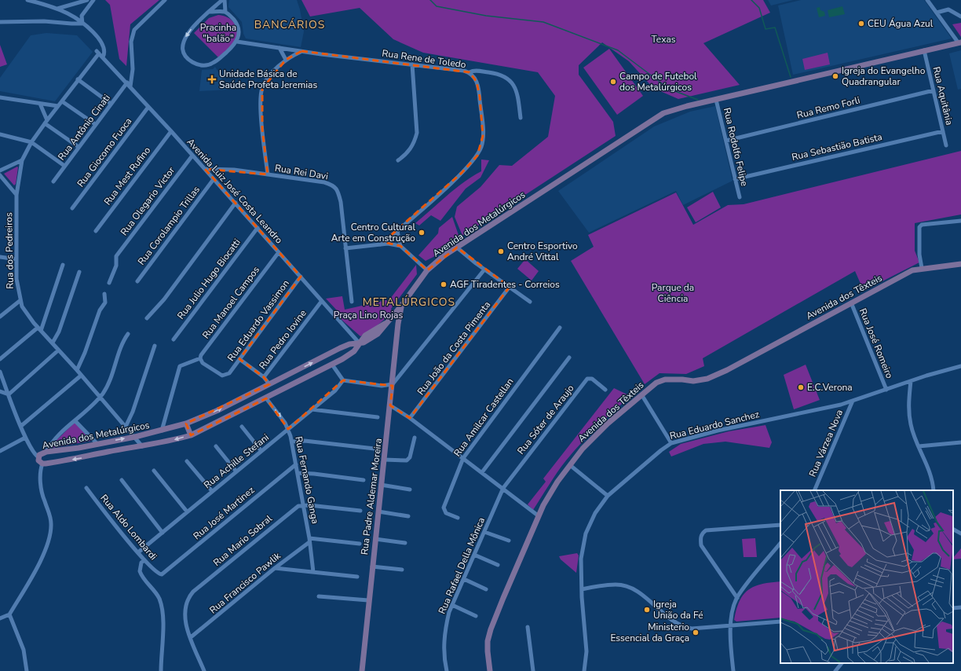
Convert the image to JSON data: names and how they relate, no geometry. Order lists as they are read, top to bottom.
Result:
{
  "streets": {
    "main road": ["Avenida dos Metalúrgicos", "Avenida dos Têxteis", "Rua Padre Aldemar Moreira"],
    "street": [
      "Rua Rene de Toledo",
      "Rua Aquitânia",
      "Rua Remo Forli",
      "Rua Antônio Cinati",
      "Rua Rodolfo Felipe",
      "Rua Sebastião Batista",
      "Rua Giocomo Fuoca",
      "Rua Rei Davi",
      "Rua Mest Rufino",
      "Avenida Luiz José Costa Leandro",
      "Rua Olegario Victor",
      "Rua Corolampio Trillas",
      "Rua dos Pedreiros",
      "Rua Julio Hugo Biocatti",
      "Rua Manoel Campos",
      "Rua Eduardo Vassimon",
      "Rua Pedro Iovine",
      "Rua José Romeiro",
      "Rua João da Costa Pimenta",
      "Rua Amilcar Castellan",
      "Rua Sóter de Araujo",
      "Rua Eduardo Sanchez",
      "Rua Várzea Nova",
      "Rua Achille Stefani",
      "Rua Fernando Ganga",
      "Rua José Martinez",
      "Rua Aldo Lombardi",
      "Rua Mario Sobral",
      "Rua Rafael Della Mônica",
      "Rua Francisco Pawlik"
    ]
  },
  "crossings": [
    ["Rua Aquitânia", "Rua Remo Forli"],
    ["Rua Aquitânia", "Rua Sebastião Batista"],
    ["Rua Aquitânia", "Avenida dos Metalúrgicos"],
    ["Rua Remo Forli", "Rua Rodolfo Felipe"],
    ["Rua Antônio Cinati", "Avenida Luiz José Costa Leandro"],
    ["Rua Rodolfo Felipe", "Rua Sebastião Batista"],
    ["Rua Rodolfo Felipe", "Avenida dos Metalúrgicos"],
    ["Rua Giocomo Fuoca", "Avenida Luiz José Costa Leandro"],
    ["Rua Rei Davi", "Avenida Luiz José Costa Leandro"],
    ["Rua Mest Rufino", "Avenida Luiz José Costa Leandro"],
    ["Avenida Luiz José Costa Leandro", "Rua Olegario Victor"],
    ["Avenida Luiz José Costa Leandro", "Avenida dos Metalúrgicos"],
    ["Avenida Luiz José Costa Leandro", "Rua Corolampio Trillas"],
    ["Avenida Luiz José Costa Leandro", "Rua dos Pedreiros"],
    ["Avenida Luiz José Costa Leandro", "Rua Julio Hugo Biocatti"],
    ["Avenida Luiz José Costa Leandro", "Rua Manoel Campos"],
    ["Avenida Luiz José Costa Leandro", "Rua Eduardo Vassimon"],
    ["Avenida Luiz José Costa Leandro", "Rua Pedro Iovine"],
    ["Avenida dos Metalúrgicos", "Rua dos Pedreiros"],
    ["Avenida dos Metalúrgicos", "Rua Fernando Ganga"],
    ["Avenida dos Metalúrgicos", "Rua Padre Aldemar Moreira"],
    ["Avenida dos Têxteis", "Rua José Romeiro"],
    ["Rua Manoel Campos", "Rua Eduardo Vassimon"],
    ["Rua Eduardo Vassimon", "Rua Pedro Iovine"],
    ["Rua José Romeiro", "Rua Eduardo Sanchez"],
    ["Rua Sóter de Araujo", "Rua Rafael Della Mônica"],
    ["Rua Eduardo Sanchez", "Rua Várzea Nova"],
    ["Rua Achille Stefani", "Rua Fernando Ganga"],
    ["Rua Achille Stefani", "Rua Aldo Lombardi"],
    ["Rua Fernando Ganga", "Rua José Martinez"],
    ["Rua Fernando Ganga", "Rua Mario Sobral"],
    ["Rua Fernando Ganga", "Rua Francisco Pawlik"],
    ["Rua José Martinez", "Rua Aldo Lombardi"],
    ["Rua Mario Sobral", "Rua Francisco Pawlik"]
  ],
  "districts": ["BANCÁRIOS", "METALÚRGICOS"],
  "parks": [
    "Pracinha \"balão\"",
    "Texas",
    "Parque da Ciência",
    "Praça Lino Rojas"
  ],
  "places": {
    "other": [
      "CEU Água Azul",
      "Igreja do Evangelho Quadrangular",
      "Campo de Futebol dos Metalúrgicos",
      "Centro Cultural Arte em Construção",
      "Centro Esportivo André Vittal",
      "AGF Tiradentes - Correios",
      "E.C.Verona",
      "Igreja União da Fé",
      "Ministerio Essencial da Graça"
    ],
    "health": ["Unidade Básica de Saúde Profeta Jeremias"]
  }
}
